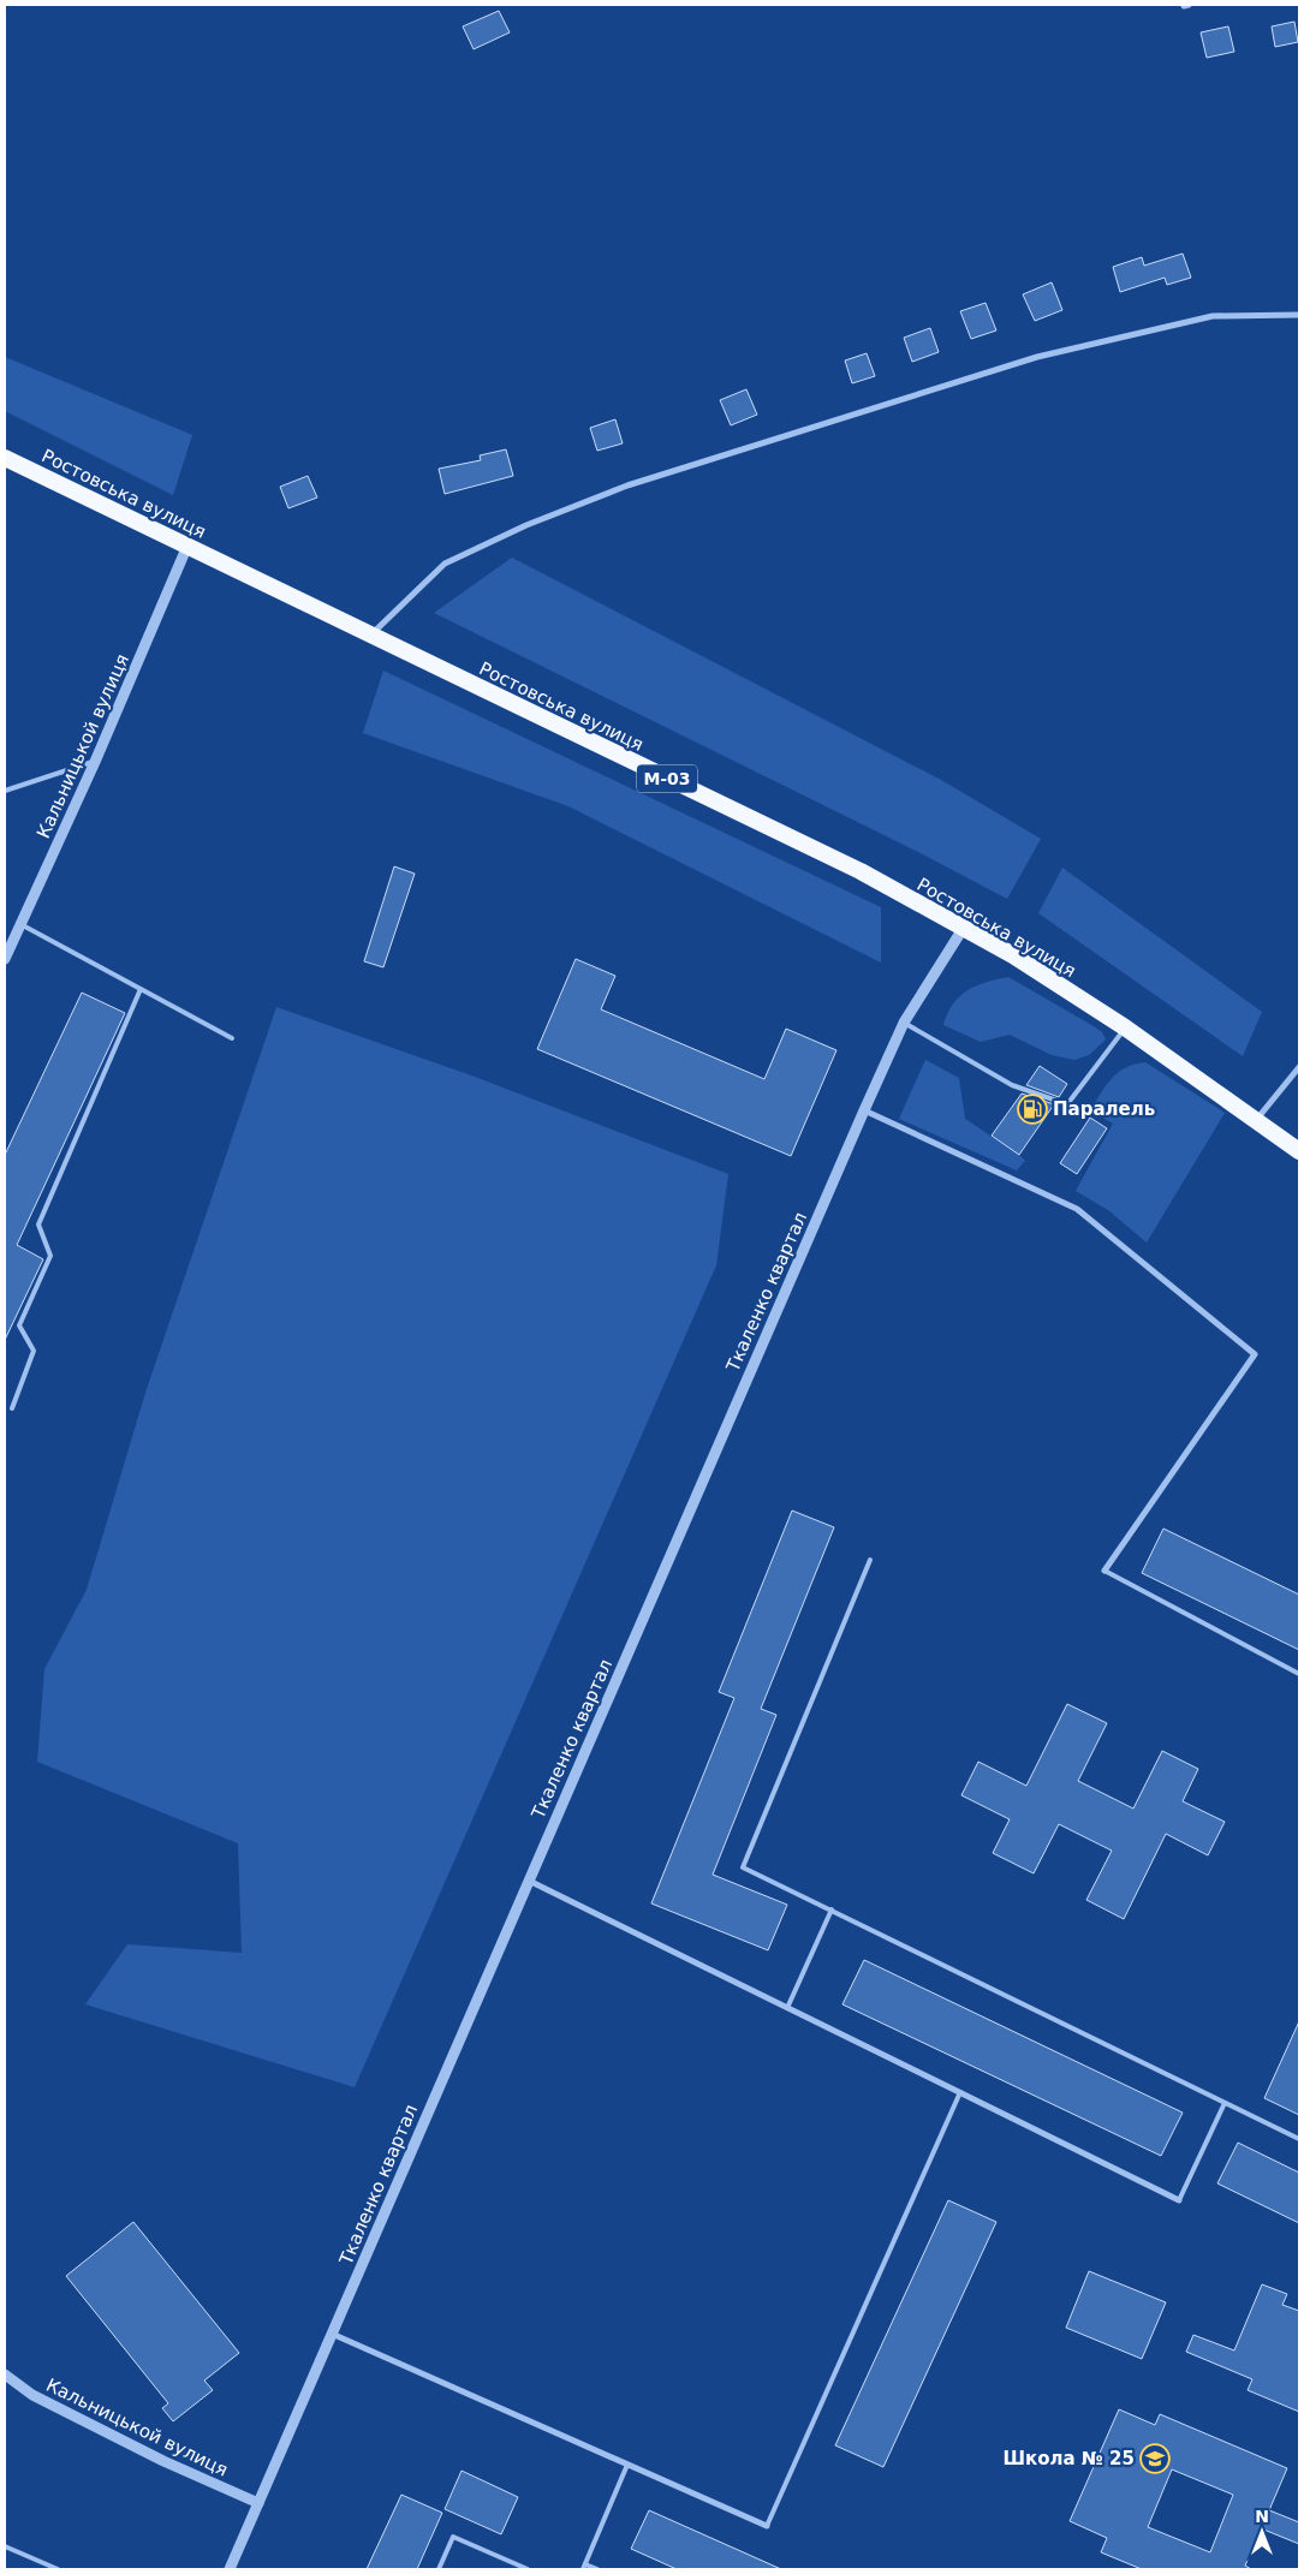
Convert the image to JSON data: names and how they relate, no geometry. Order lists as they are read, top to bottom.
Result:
{
  "streets": {
    "highway": ["Ростовська вулиця", "М-03"],
    "street": ["Кальницькой вулиця", "Ткаленко квартал"]
  },
  "crossings": [
    ["Ростовська вулиця", "Кальницькой вулиця"],
    ["Ростовська вулиця", "Ткаленко квартал"],
    ["Кальницькой вулиця", "Ткаленко квартал"]
  ],
  "places": {
    "fuel station": ["Паралель"],
    "school or university": ["Школа № 25"]
  },
  "north": "top"
}
